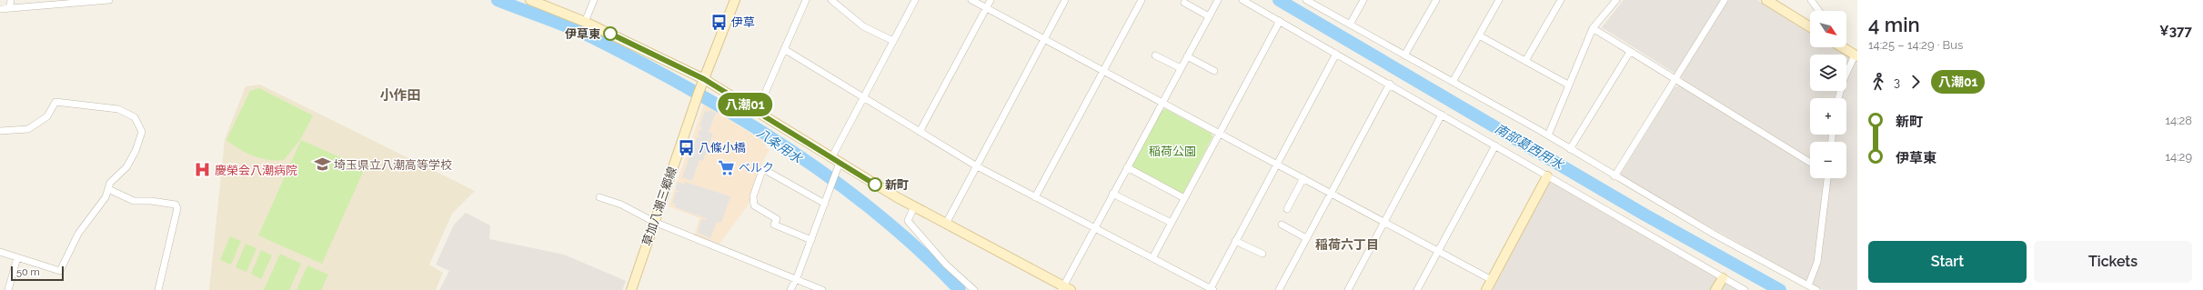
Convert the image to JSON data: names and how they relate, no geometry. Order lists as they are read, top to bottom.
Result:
{
  "streets": {
    "street": ["草加八潮三郷線"]
  },
  "districts": ["小作田", "稲荷六丁目"],
  "water": ["八条用水", "南部葛西用水"],
  "parks": ["稲荷公園"],
  "places": {
    "bus stop": ["伊草", "八條小橋"],
    "other": ["伊草東", "新町"],
    "school or university": ["埼玉県立八潮高等学校"],
    "supermarket": ["ベルク"],
    "hospital": ["慶榮会八潮病院"]
  },
  "lines": ["bus line 八潮01"],
  "scale_bar": "50 m",
  "north": "bottom right",
  "page": {
    "on_map": "八潮01",
    "heading": ["4 min", "14:25 – 14:29 · Bus", "¥377"],
    "map_buttons": ["+", "−"],
    "legs": ["3", "八潮01"],
    "list": [
      {
        "name": "新町",
        "value": "14:28"
      },
      {
        "name": "伊草東",
        "value": "14:29"
      }
    ],
    "buttons": ["Start", "Tickets"],
    "scale": "50 m"
  }
}
